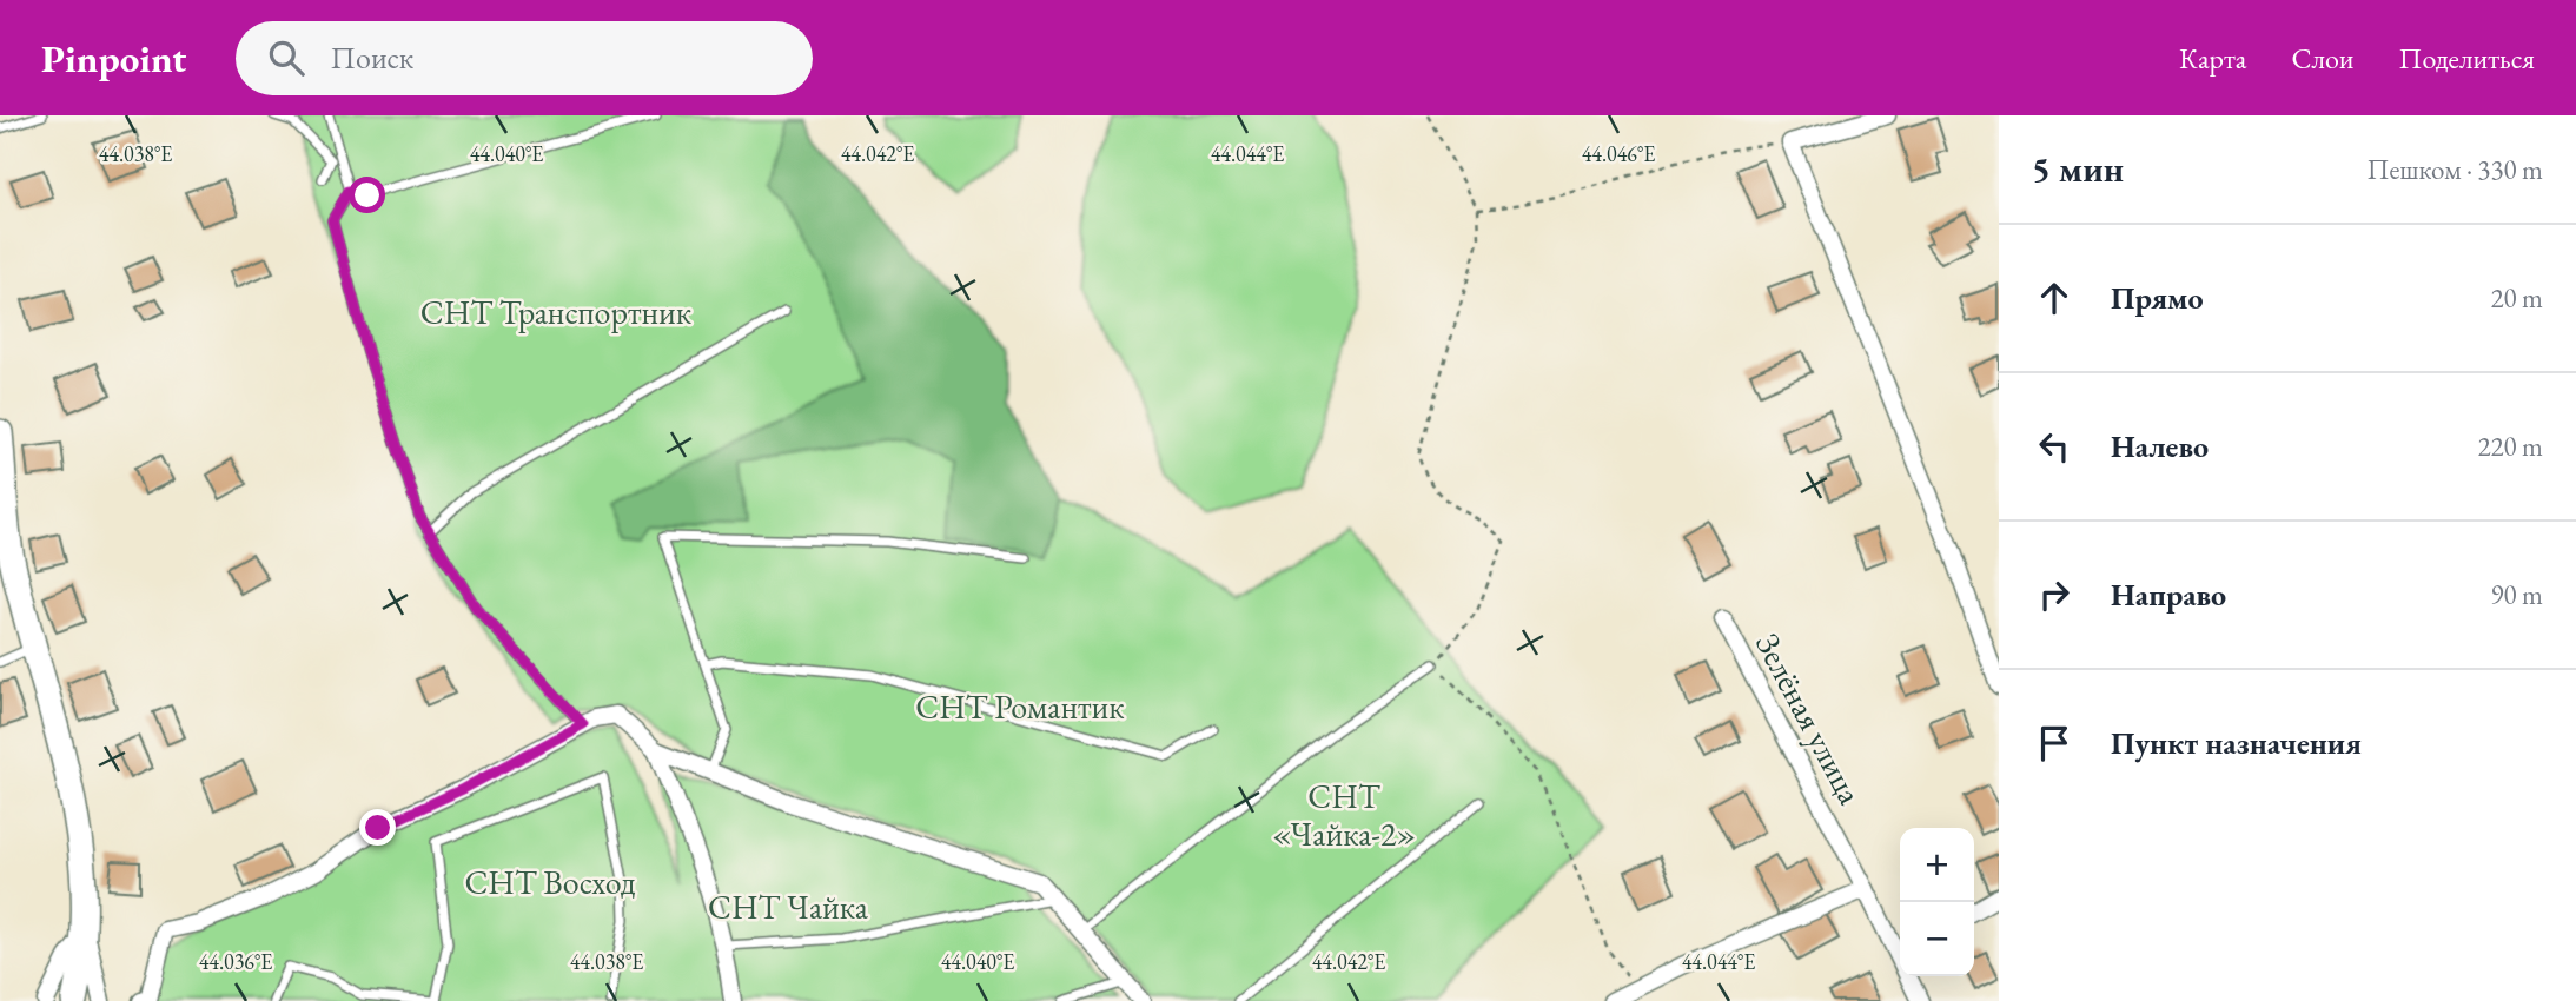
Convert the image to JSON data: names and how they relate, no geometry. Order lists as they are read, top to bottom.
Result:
{
  "streets": {
    "street": ["Зелёная улица"]
  },
  "parks": [
    "СНТ Транспортник",
    "СНТ Романтик",
    "СНТ «Чайка-2»",
    "СНТ Восход",
    "СНТ Чайка"
  ],
  "page": {
    "header": "Pinpoint",
    "search": "Поиск",
    "nav": ["Карта", "Слои", "Поделиться"],
    "heading": ["5 мин", "Пешком · 330 m"],
    "list": [
      ["Прямо", "20 m"],
      ["Налево", "220 m"],
      ["Направо", "90 m"],
      "Пункт назначения"
    ],
    "map_buttons": ["+", "−"]
  },
  "coordinates": [
    "44.038°E",
    "44.040°E",
    "44.042°E",
    "44.044°E",
    "44.046°E",
    "44.036°E"
  ]
}
